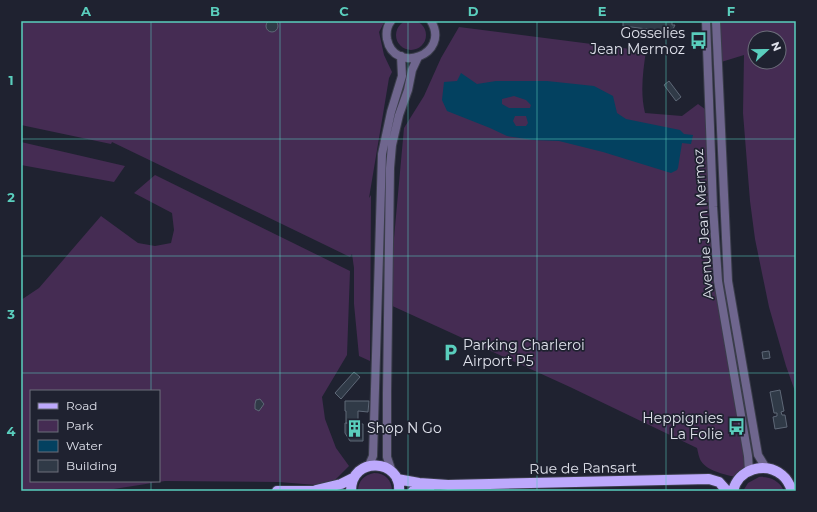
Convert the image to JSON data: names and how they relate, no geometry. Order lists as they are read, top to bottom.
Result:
{
  "streets": {
    "main road": ["Rue de Ransart"],
    "street": ["Avenue Jean Mermoz"]
  },
  "places": {
    "bus stop": ["Gosselies Jean Mermoz", "Heppignies La Folie"],
    "parking": ["Parking Charleroi Airport P5"],
    "building": ["Shop N Go"]
  },
  "legend": [
    "Road",
    "Park",
    "Water",
    "Building"
  ],
  "north": "right",
  "grid": {
    "columns": [
      "A",
      "B",
      "C",
      "D",
      "E",
      "F"
    ],
    "rows": [
      "1",
      "2",
      "3",
      "4"
    ]
  }
}
